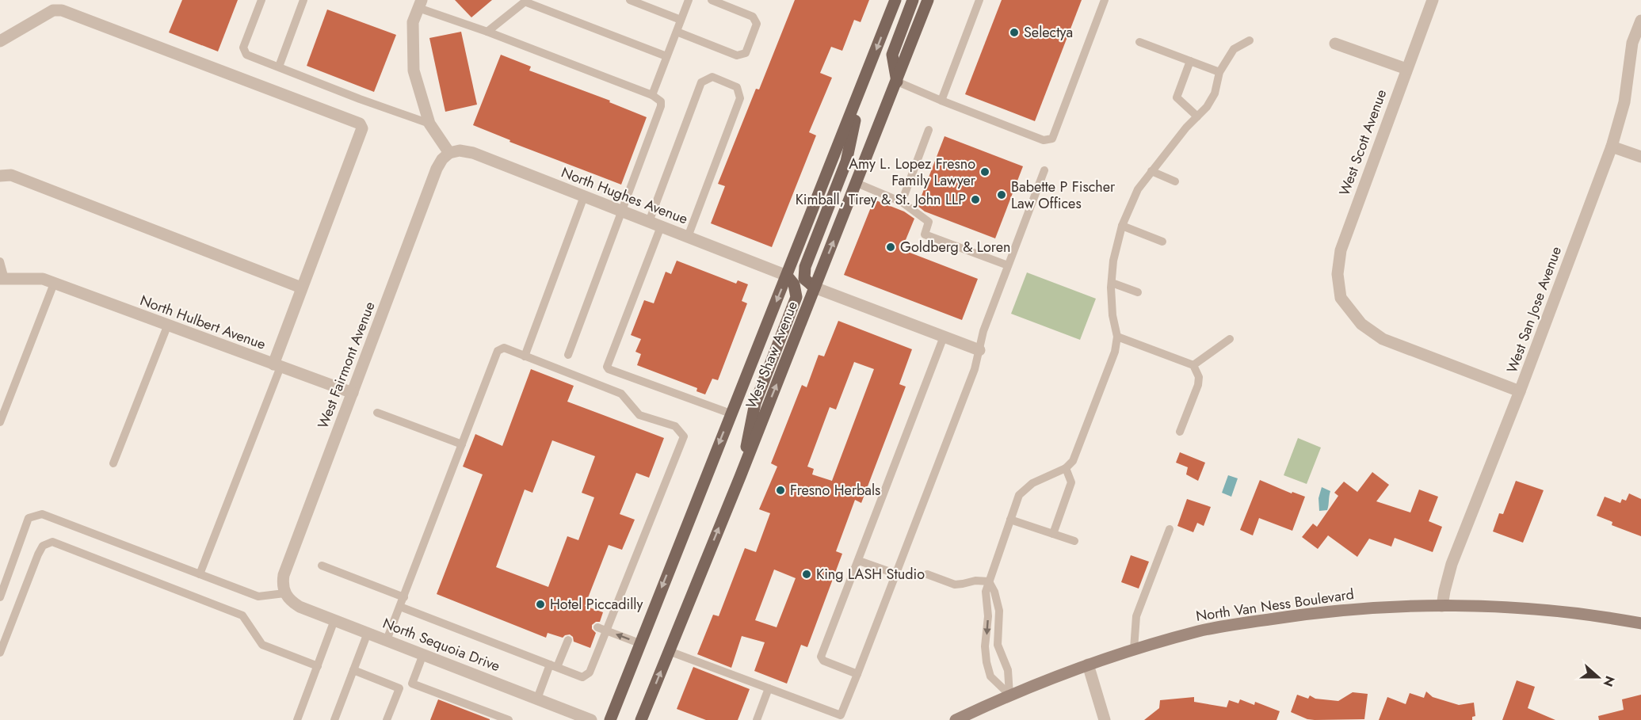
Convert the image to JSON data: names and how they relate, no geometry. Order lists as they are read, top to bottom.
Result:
{
  "streets": {
    "main road": ["West Shaw Avenue"],
    "street": [
      "West Scott Avenue",
      "North Hughes Avenue",
      "West San Jose Avenue",
      "North Hulbert Avenue",
      "West Fairmont Avenue",
      "North Van Ness Boulevard",
      "North Sequoia Drive"
    ]
  },
  "crossings": [
    ["West Scott Avenue", "West San Jose Avenue"],
    ["North Hughes Avenue", "West Shaw Avenue"],
    ["North Hughes Avenue", "West Fairmont Avenue"],
    ["West San Jose Avenue", "North Van Ness Boulevard"],
    ["North Hulbert Avenue", "West Fairmont Avenue"],
    ["West Fairmont Avenue", "North Sequoia Drive"]
  ],
  "places": [
    "Selectya",
    "Amy L. Lopez Fresno Family Lawyer",
    "Babette P Fischer Law Offices",
    "Kimball, Tirey & St. John LLP",
    "Goldberg & Loren",
    "Fresno Herbals",
    "King LASH Studio",
    "Hotel Piccadilly"
  ],
  "north": "right"
}
